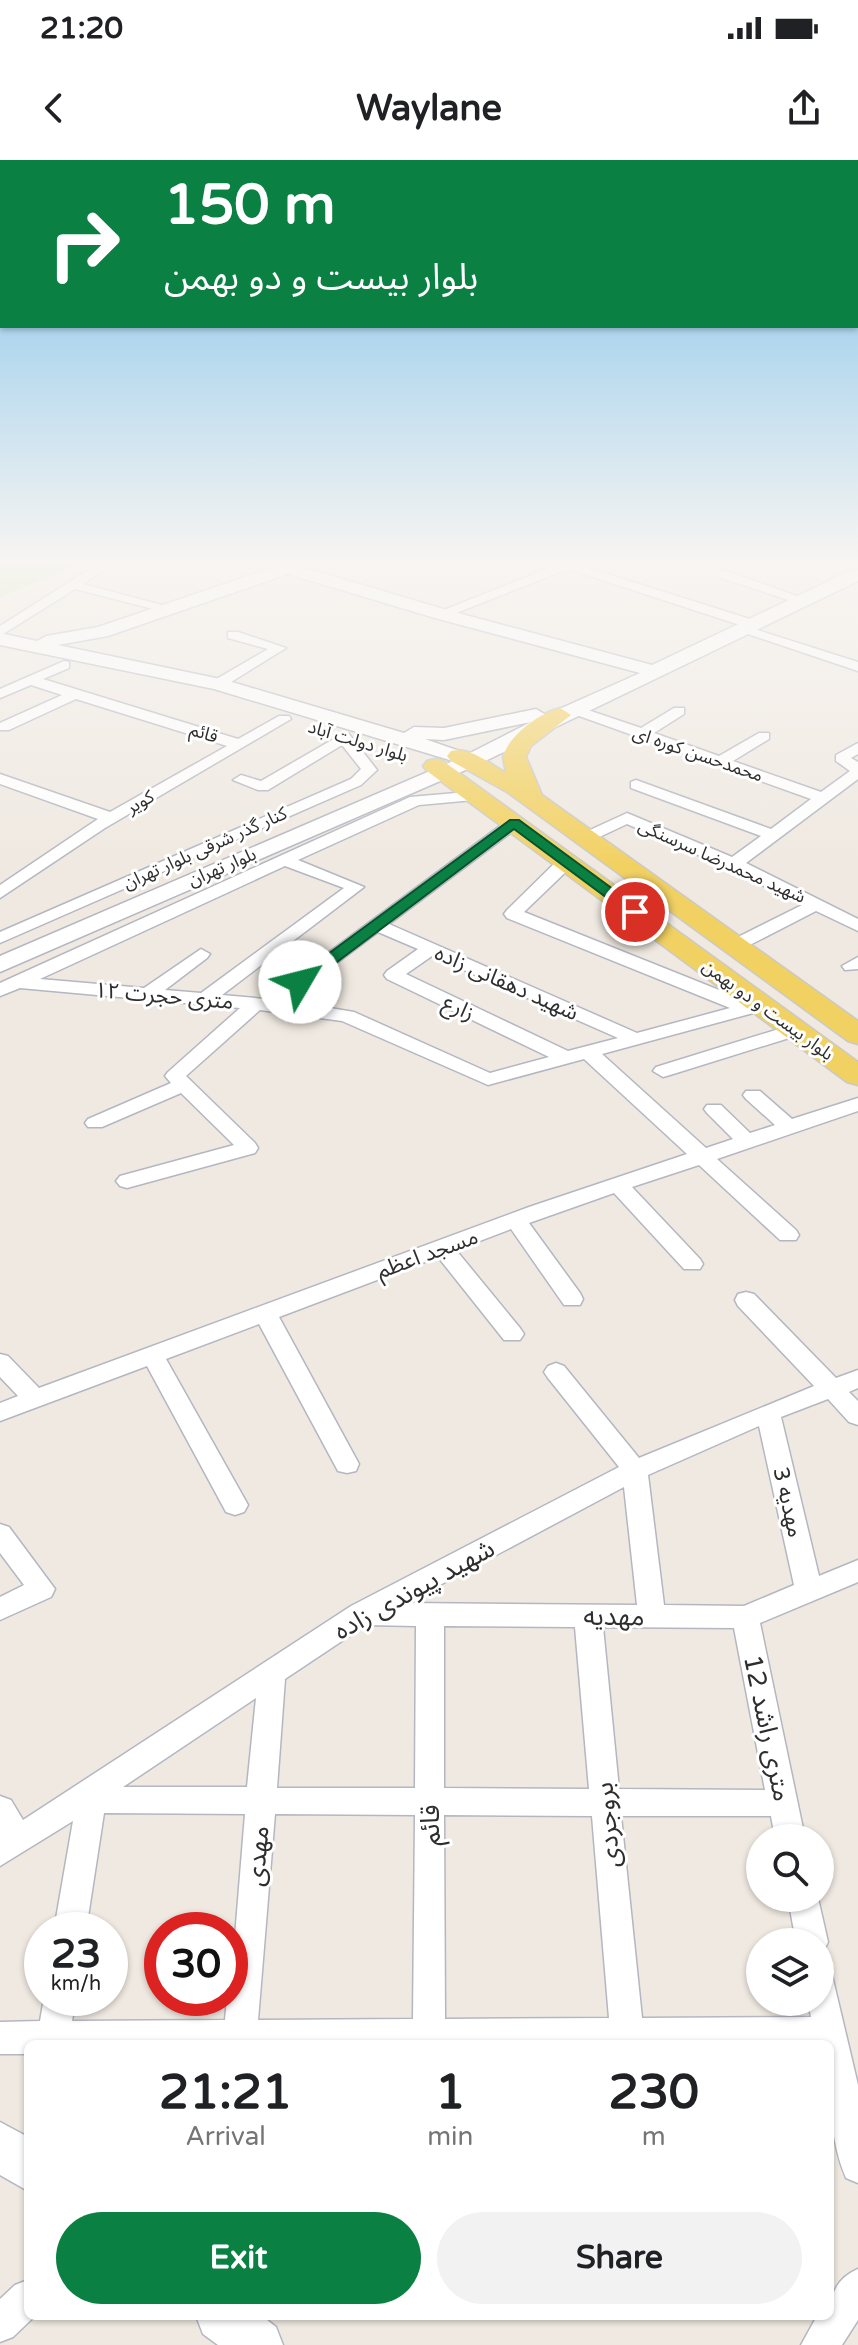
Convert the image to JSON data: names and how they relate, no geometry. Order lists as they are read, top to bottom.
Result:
{
  "streets": {
    "main road": ["بلوار دولت آباد", "بلوار تهران", "بلوار بیست و دو بهمن"],
    "street": [
      "قائم",
      "محمدحسن کوره ای",
      "کویر",
      "کنار گذر شرقی بلوار تهران",
      "شهید محمدرضا سرسنگی",
      "شهید دهقانی زاده",
      "۱۲ متری حجرت",
      "زارع",
      "مسجد اعظم",
      "مهدیه 3",
      "شهید پیوندی زاده",
      "مهدیه",
      "12 متری راشد",
      "بروجردی",
      "مهدی"
    ]
  },
  "crossings": [
    ["قائم", "کویر"],
    ["قائم", "مهدیه"],
    ["بلوار دولت آباد", "کویر"],
    ["بلوار دولت آباد", "کنار گذر شرقی بلوار تهران"],
    ["بلوار دولت آباد", "بلوار تهران"],
    ["بلوار دولت آباد", "بلوار بیست و دو بهمن"],
    ["کنار گذر شرقی بلوار تهران", "بلوار تهران"],
    ["شهید محمدرضا سرسنگی", "بلوار بیست و دو بهمن"],
    ["بلوار تهران", "بلوار بیست و دو بهمن"],
    ["شهید دهقانی زاده", "زارع"],
    ["۱۲ متری حجرت", "زارع"],
    ["مهدیه 3", "شهید پیوندی زاده"],
    ["مهدیه 3", "مهدیه"],
    ["شهید پیوندی زاده", "مهدیه"],
    ["شهید پیوندی زاده", "مهدی"],
    ["مهدیه", "12 متری راشد"],
    ["مهدیه", "بروجردی"]
  ],
  "page": {
    "status": "21:20",
    "header": "Waylane",
    "turn": ["150 m", "بلوار بیست و دو بهمن"],
    "speed": "23 km/h",
    "limit": "30",
    "eta": [
      "21:21",
      "Arrival",
      "1",
      "min",
      "230",
      "m"
    ],
    "buttons": ["Exit", "Share"]
  }
}
